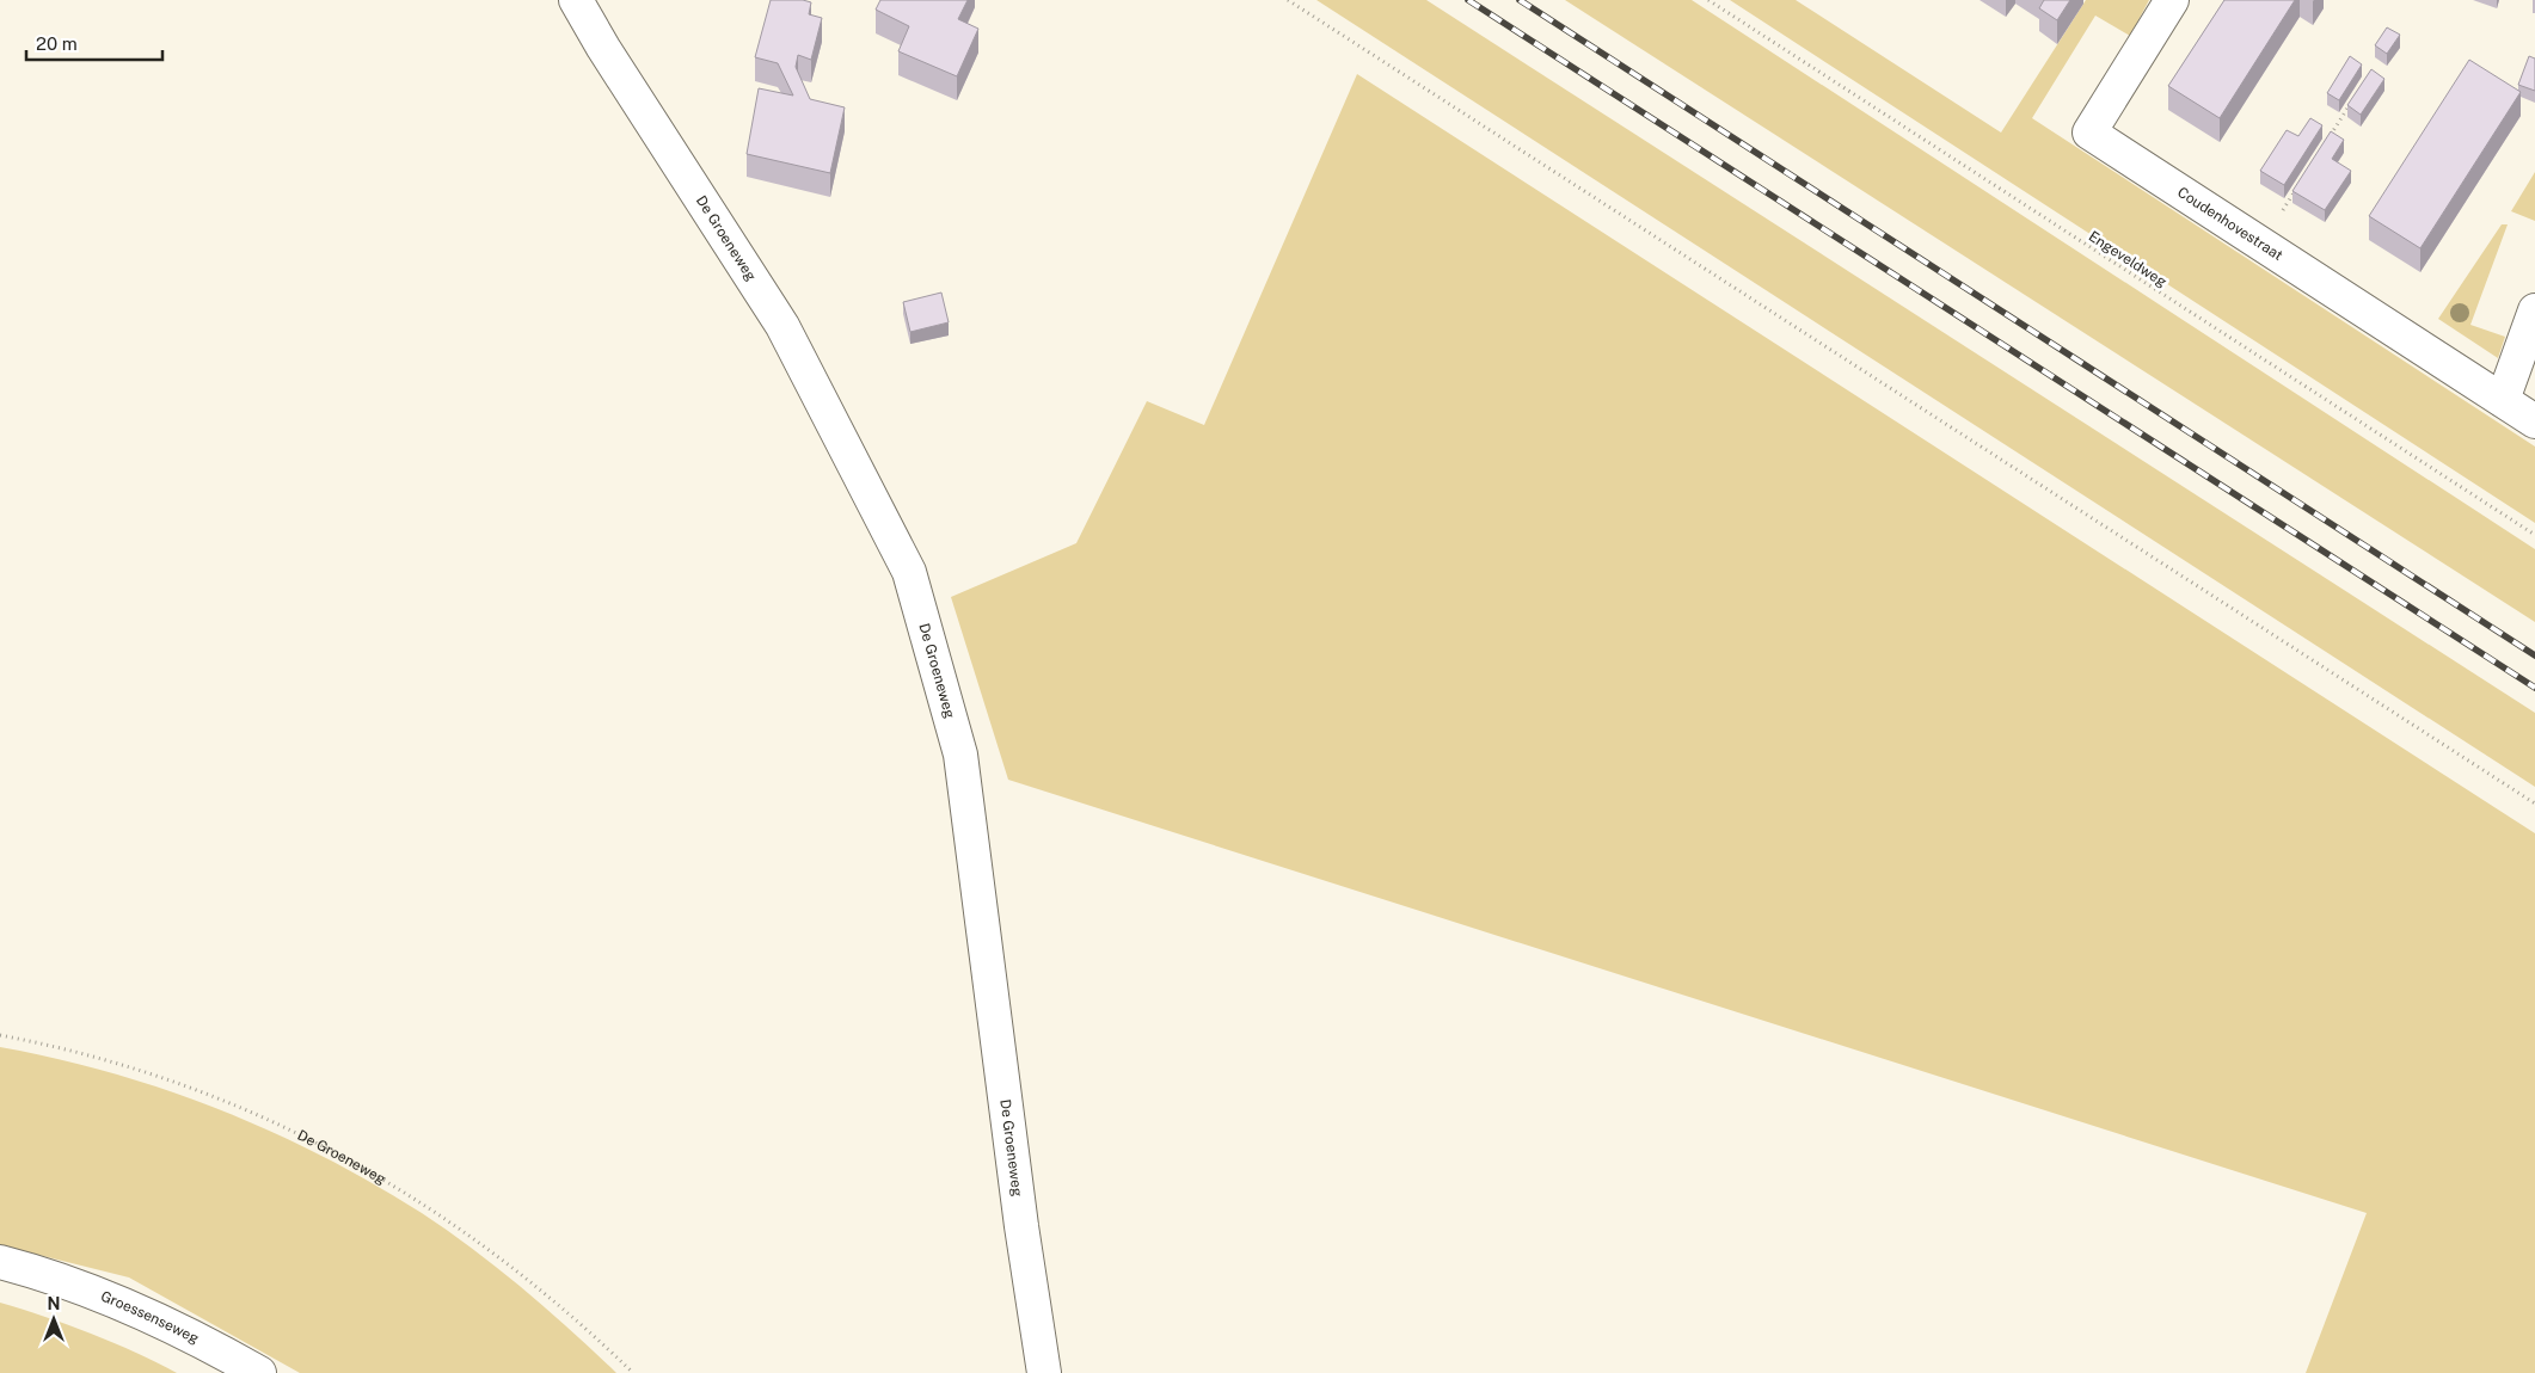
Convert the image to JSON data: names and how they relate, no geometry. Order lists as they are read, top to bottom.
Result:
{
  "streets": {
    "street": ["Coudenhovestraat", "De Groeneweg", "Groessenseweg"],
    "path": ["Engeveldweg"]
  },
  "scale_bar": "20 m",
  "north": "top"
}
